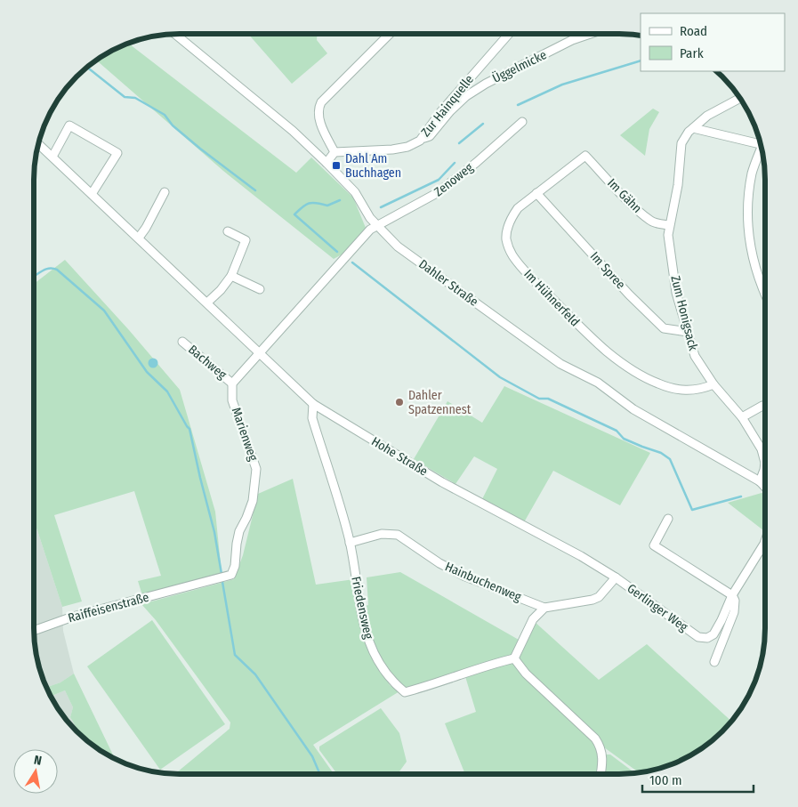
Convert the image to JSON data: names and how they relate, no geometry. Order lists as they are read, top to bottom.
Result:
{
  "streets": {
    "street": [
      "Üggelmicke",
      "Zur Hainquelle",
      "Zenoweg",
      "Im Gähn",
      "Im Spree",
      "Dahler Straße",
      "Im Hühnerfeld",
      "Zum Honigsack",
      "Bachweg",
      "Marienweg",
      "Hohe Straße",
      "Hainbuchenweg",
      "Raiffeisenstraße",
      "Friedensweg",
      "Gerlinger Weg"
    ]
  },
  "crossings": [
    ["Üggelmicke", "Zur Hainquelle"],
    ["Zenoweg", "Dahler Straße"],
    ["Im Gähn", "Im Hühnerfeld"],
    ["Im Gähn", "Zum Honigsack"],
    ["Im Spree", "Im Hühnerfeld"],
    ["Im Spree", "Zum Honigsack"],
    ["Dahler Straße", "Zum Honigsack"],
    ["Im Hühnerfeld", "Zum Honigsack"],
    ["Bachweg", "Marienweg"],
    ["Marienweg", "Raiffeisenstraße"],
    ["Hohe Straße", "Friedensweg"],
    ["Hohe Straße", "Gerlinger Weg"],
    ["Hainbuchenweg", "Friedensweg"],
    ["Hainbuchenweg", "Gerlinger Weg"]
  ],
  "places": {
    "transit": ["Dahl Am Buchhagen"],
    "other": ["Dahler Spatzennest"]
  },
  "legend": ["Road", "Park"],
  "scale_bar": "100 m",
  "north": "top"
}
